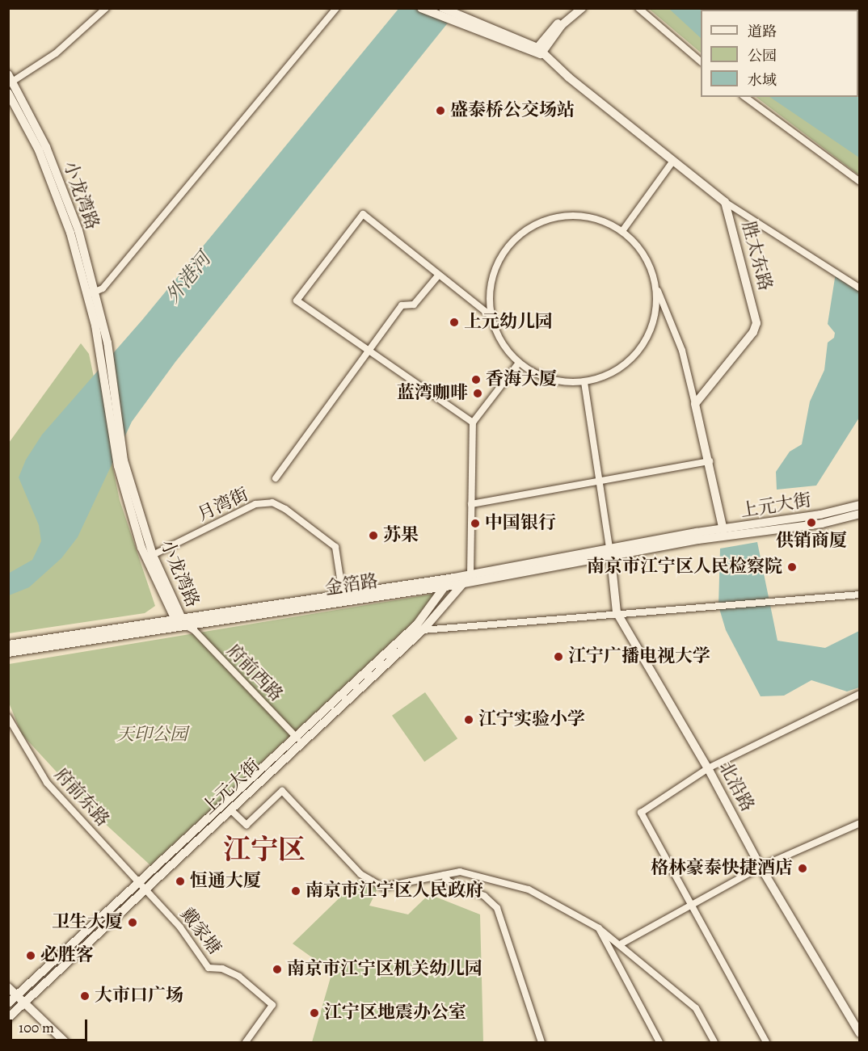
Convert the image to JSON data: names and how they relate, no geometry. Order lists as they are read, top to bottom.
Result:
{
  "streets": {
    "main road": [
      "小龙湾路",
      "胜太东路",
      "上元大街",
      "金箔路",
      "北沿路"
    ],
    "street": [
      "月湾街",
      "府前西路",
      "府前东路",
      "戴家塘"
    ]
  },
  "crossings": [
    ["小龙湾路", "月湾街"],
    ["小龙湾路", "金箔路"],
    ["小龙湾路", "府前西路"],
    ["月湾街", "金箔路"],
    ["上元大街", "金箔路"],
    ["上元大街", "府前西路"],
    ["上元大街", "府前东路"],
    ["上元大街", "戴家塘"],
    ["金箔路", "府前西路"],
    ["金箔路", "北沿路"],
    ["府前东路", "戴家塘"]
  ],
  "districts": ["江宁区"],
  "water": ["外港河"],
  "parks": ["天印公园"],
  "places": [
    "盛泰桥公交场站",
    "上元幼儿园",
    "香海大厦",
    "蓝湾咖啡",
    "供销商厦",
    "中国银行",
    "苏果",
    "南京市江宁区人民检察院",
    "江宁广播电视大学",
    "江宁实验小学",
    "格林豪泰快捷酒店",
    "恒通大厦",
    "南京市江宁区人民政府",
    "卫生大厦",
    "必胜客",
    "南京市江宁区机关幼儿园",
    "大市口广场",
    "江宁区地震办公室"
  ],
  "legend": ["道路", "公园", "水域"],
  "scale_bar": "100 m"
}
